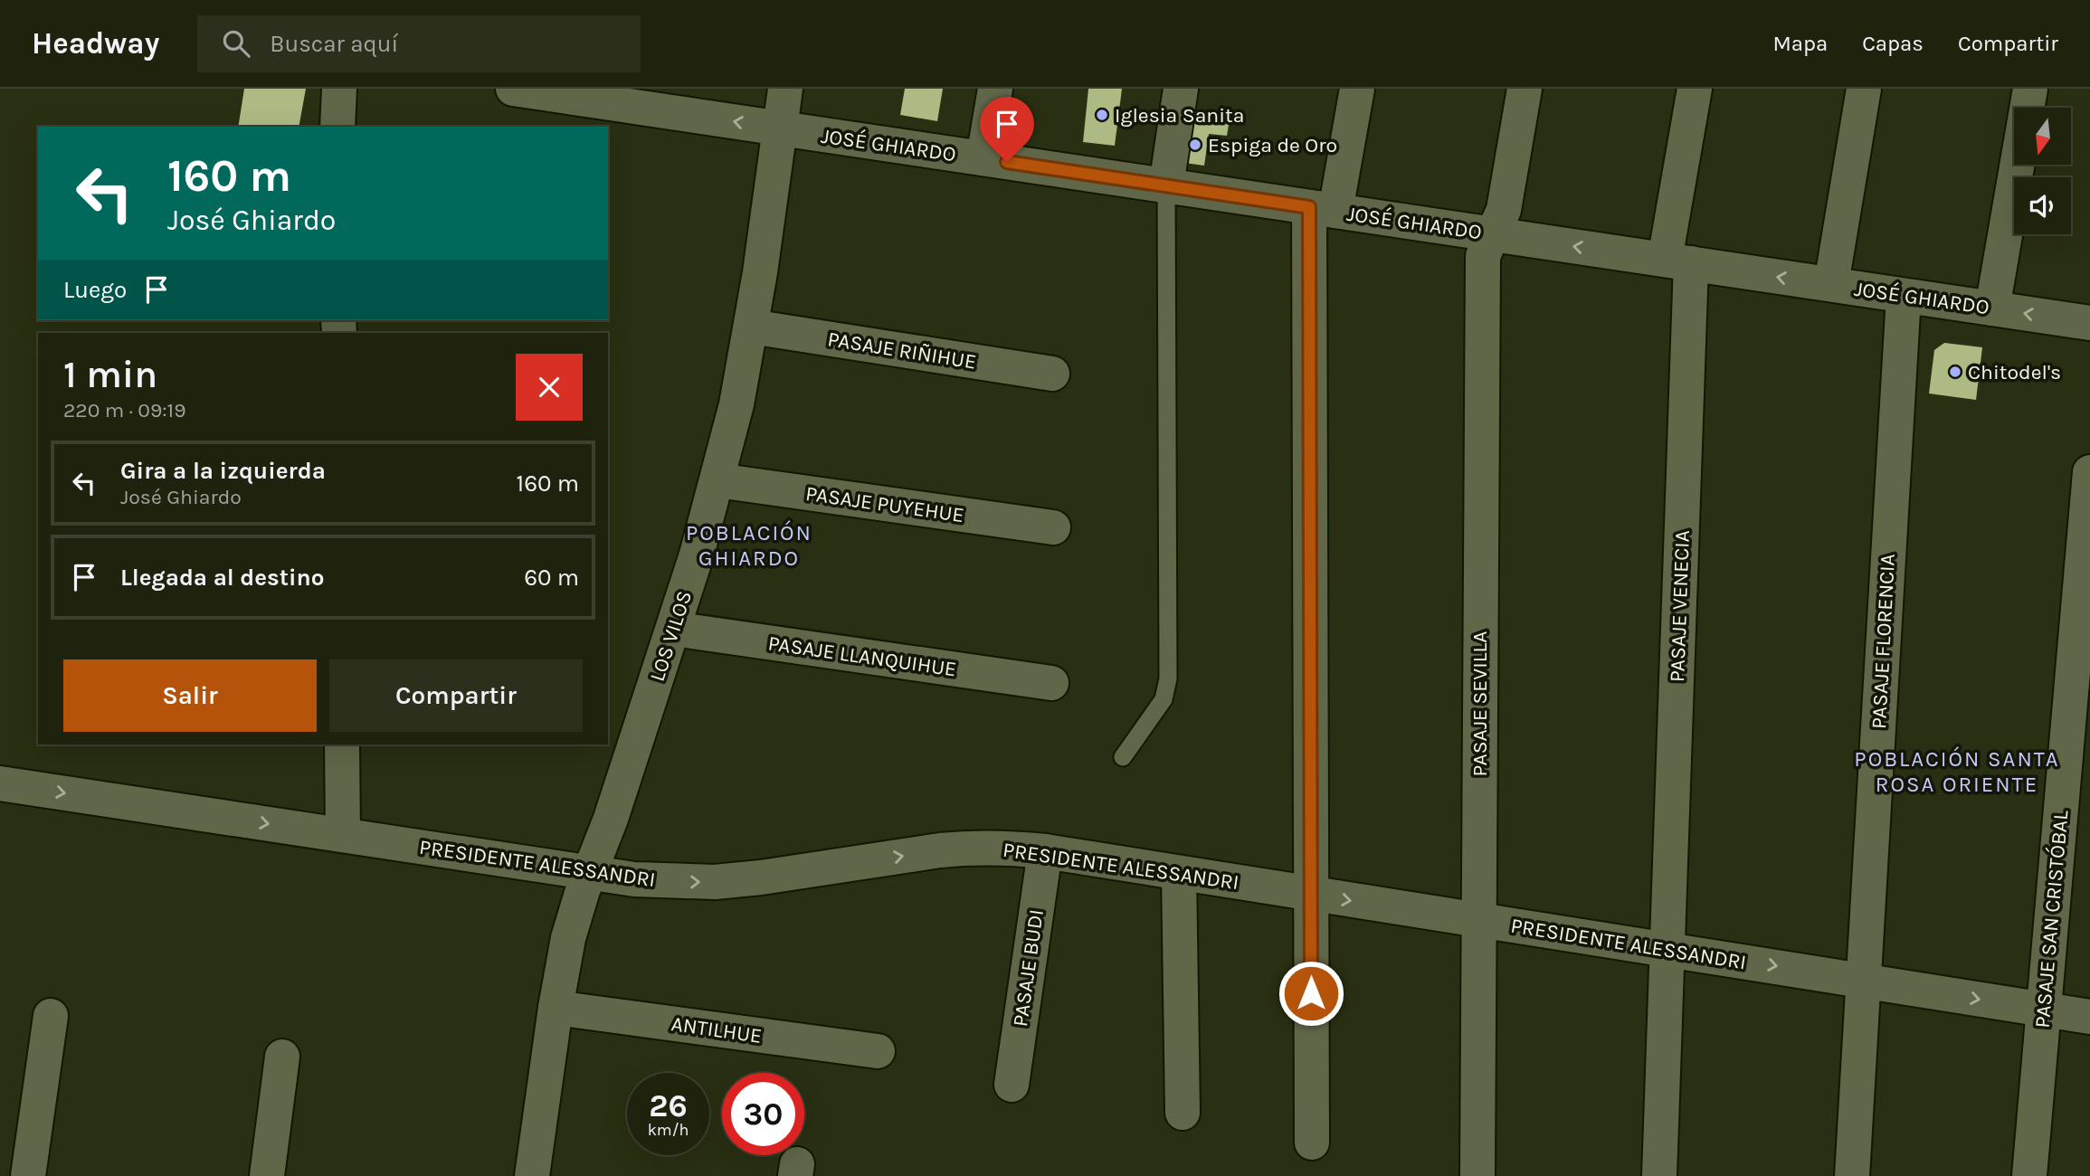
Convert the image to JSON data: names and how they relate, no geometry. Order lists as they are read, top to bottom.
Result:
{
  "streets": {
    "street": [
      "JOSÉ GHIARDO",
      "PASAJE RIÑIHUE",
      "PASAJE PUYEHUE",
      "PASAJE VENECIA",
      "LOS VILOS",
      "PASAJE FLORENCIA",
      "PASAJE LLANQUIHUE",
      "PASAJE SEVILLA",
      "PRESIDENTE ALESSANDRI",
      "PASAJE SAN CRISTÓBAL",
      "PASAJE BUDI",
      "ANTILHUE"
    ]
  },
  "crossings": [
    ["JOSÉ GHIARDO", "PASAJE VENECIA"],
    ["JOSÉ GHIARDO", "LOS VILOS"],
    ["JOSÉ GHIARDO", "PASAJE FLORENCIA"],
    ["JOSÉ GHIARDO", "PASAJE SEVILLA"],
    ["PASAJE RIÑIHUE", "LOS VILOS"],
    ["PASAJE PUYEHUE", "LOS VILOS"],
    ["PASAJE VENECIA", "PRESIDENTE ALESSANDRI"],
    ["LOS VILOS", "PASAJE LLANQUIHUE"],
    ["LOS VILOS", "PRESIDENTE ALESSANDRI"],
    ["LOS VILOS", "ANTILHUE"],
    ["PASAJE FLORENCIA", "PRESIDENTE ALESSANDRI"],
    ["PASAJE SEVILLA", "PRESIDENTE ALESSANDRI"],
    ["PRESIDENTE ALESSANDRI", "PASAJE SAN CRISTÓBAL"],
    ["PRESIDENTE ALESSANDRI", "PASAJE BUDI"]
  ],
  "one_way": ["JOSÉ GHIARDO", "PRESIDENTE ALESSANDRI"],
  "districts": ["POBLACIÓN GHIARDO", "POBLACIÓN SANTA ROSA ORIENTE"],
  "places": ["Iglesia Sanita", "Espiga de Oro", "Chitodel's"],
  "north": "bottom",
  "page": {
    "header": "Headway",
    "search": "Buscar aquí",
    "nav": ["Mapa", "Capas", "Compartir"],
    "turn": ["160 m", "José Ghiardo"],
    "then": "Luego",
    "heading": ["1 min", "220 m · 09:19"],
    "list": [
      {
        "name": "Gira a la izquierda",
        "note": "José Ghiardo",
        "value": "160 m"
      },
      {
        "name": "Llegada al destino",
        "value": "60 m"
      }
    ],
    "buttons": ["Salir", "Compartir"],
    "speed": "26 km/h",
    "limit": "30"
  }
}
